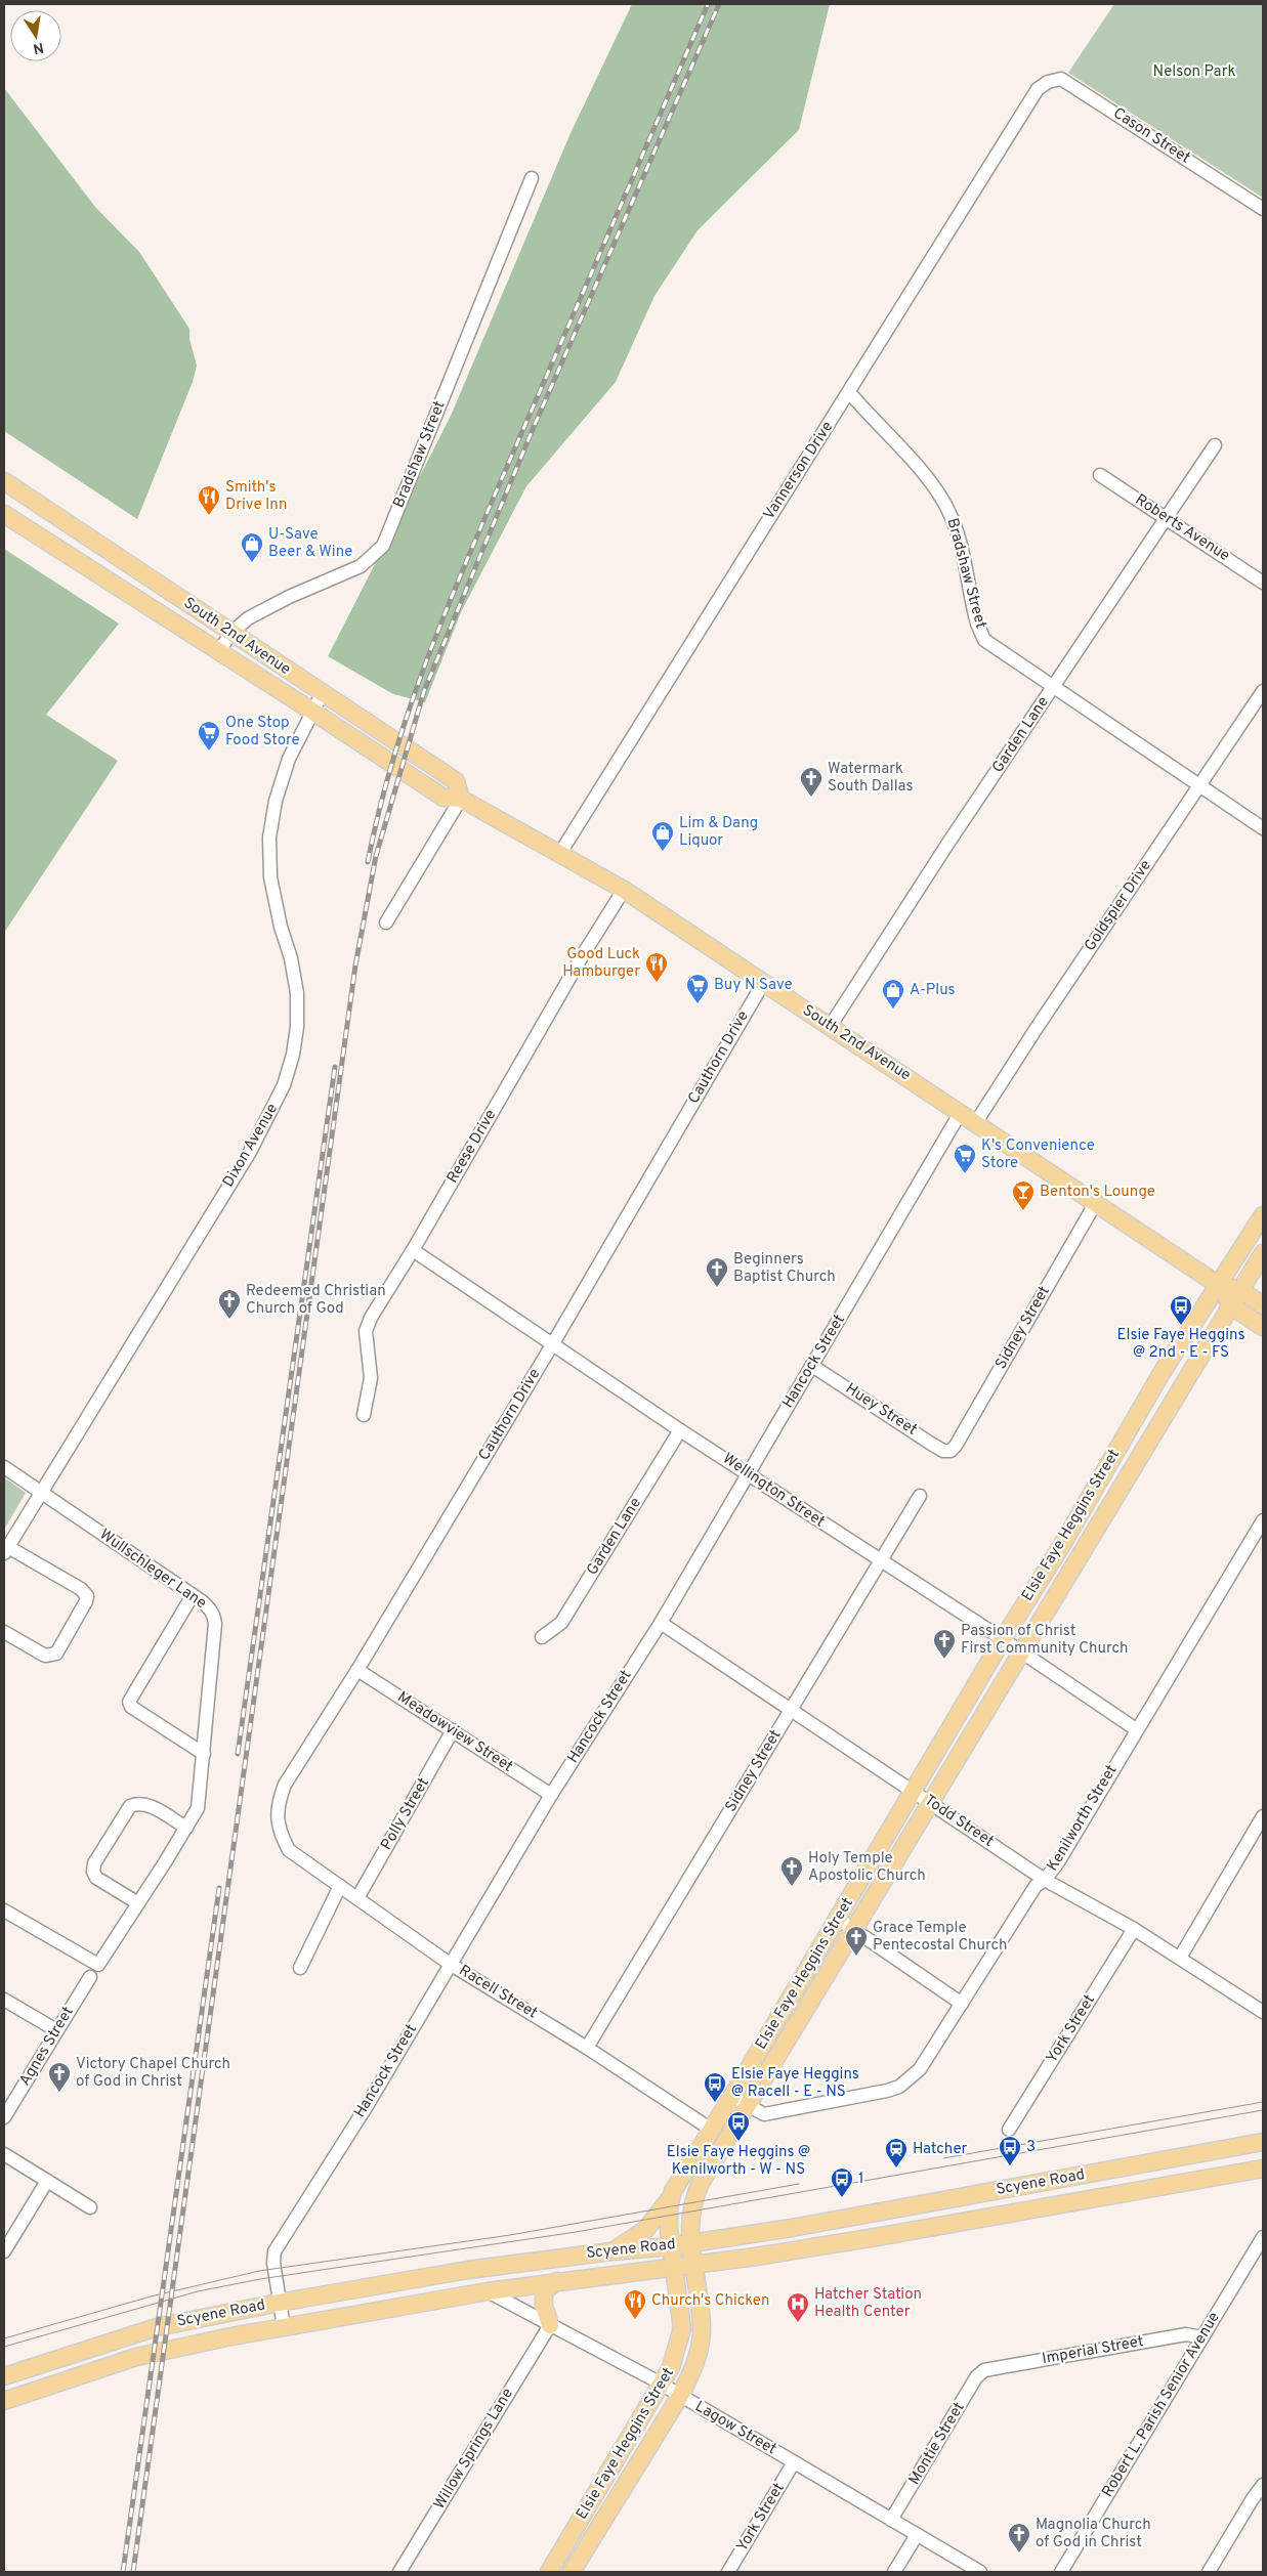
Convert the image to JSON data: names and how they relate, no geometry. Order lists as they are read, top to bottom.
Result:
{
  "streets": {
    "main road": ["South 2nd Avenue", "Elsie Faye Heggins Street", "Scyene Road"],
    "street": [
      "Cason Street",
      "Bradshaw Street",
      "Vannerson Drive",
      "Roberts Avenue",
      "Garden Lane",
      "Goldspier Drive",
      "Cauthorn Drive",
      "Dixon Avenue",
      "Reese Drive",
      "Sidney Street",
      "Hancock Street",
      "Huey Street",
      "Wellington Street",
      "Wullschleger Lane",
      "Meadowview Street",
      "Polly Street",
      "Kenilworth Street",
      "Todd Street",
      "Racell Street",
      "York Street",
      "Agnes Street",
      "Imperial Street",
      "Robert L. Parish Senior Avenue",
      "Lagow Street",
      "Montie Street",
      "Willow Springs Lane"
    ]
  },
  "crossings": [
    ["Cason Street", "Vannerson Drive"],
    ["Bradshaw Street", "Vannerson Drive"],
    ["Bradshaw Street", "South 2nd Avenue"],
    ["Bradshaw Street", "Garden Lane"],
    ["Bradshaw Street", "Goldspier Drive"],
    ["Vannerson Drive", "South 2nd Avenue"],
    ["Roberts Avenue", "Garden Lane"],
    ["South 2nd Avenue", "Garden Lane"],
    ["South 2nd Avenue", "Goldspier Drive"],
    ["South 2nd Avenue", "Cauthorn Drive"],
    ["South 2nd Avenue", "Dixon Avenue"],
    ["South 2nd Avenue", "Reese Drive"],
    ["South 2nd Avenue", "Sidney Street"],
    ["South 2nd Avenue", "Hancock Street"],
    ["South 2nd Avenue", "Elsie Faye Heggins Street"],
    ["Garden Lane", "Wellington Street"],
    ["Cauthorn Drive", "Wellington Street"],
    ["Cauthorn Drive", "Meadowview Street"],
    ["Cauthorn Drive", "Racell Street"],
    ["Dixon Avenue", "Wullschleger Lane"],
    ["Reese Drive", "Wellington Street"],
    ["Sidney Street", "Huey Street"],
    ["Sidney Street", "Wellington Street"],
    ["Sidney Street", "Todd Street"],
    ["Sidney Street", "Racell Street"],
    ["Hancock Street", "Huey Street"],
    ["Hancock Street", "Wellington Street"],
    ["Hancock Street", "Meadowview Street"],
    ["Hancock Street", "Todd Street"],
    ["Hancock Street", "Racell Street"],
    ["Hancock Street", "Scyene Road"],
    ["Wellington Street", "Elsie Faye Heggins Street"],
    ["Wellington Street", "Kenilworth Street"],
    ["Elsie Faye Heggins Street", "Kenilworth Street"],
    ["Elsie Faye Heggins Street", "Todd Street"],
    ["Elsie Faye Heggins Street", "Racell Street"],
    ["Elsie Faye Heggins Street", "Scyene Road"],
    ["Elsie Faye Heggins Street", "Lagow Street"],
    ["Meadowview Street", "Polly Street"],
    ["Polly Street", "Racell Street"],
    ["Kenilworth Street", "Todd Street"],
    ["Todd Street", "York Street"],
    ["York Street", "Lagow Street"],
    ["Scyene Road", "Lagow Street"],
    ["Imperial Street", "Robert L. Parish Senior Avenue"],
    ["Imperial Street", "Montie Street"],
    ["Lagow Street", "Montie Street"],
    ["Lagow Street", "Willow Springs Lane"]
  ],
  "parks": ["Nelson Park"],
  "places": {
    "restaurant": ["Smith's Drive Inn", "Good Luck Hamburger", "Church's Chicken"],
    "shop": ["U-Save Beer & Wine", "Lim & Dang Liquor", "A-Plus"],
    "supermarket": ["One Stop Food Store", "Buy N Save", "K's Convenience Store"],
    "church": [
      "Watermark South Dallas",
      "Beginners Baptist Church",
      "Redeemed Christian Church of God",
      "Passion of Christ First Community Church",
      "Holy Temple Apostolic Church",
      "Grace Temple Pentecostal Church",
      "Victory Chapel Church of God in Christ",
      "Magnolia Church of God in Christ"
    ],
    "bar": ["Benton's Lounge"],
    "bus stop": [
      "Elsie Faye Heggins @ 2nd - E - FS",
      "Elsie Faye Heggins @ Racell - E - NS",
      "Elsie Faye Heggins @ Kenilworth - W - NS",
      "3",
      "1"
    ],
    "station": ["Hatcher"],
    "hospital": ["Hatcher Station Health Center"]
  },
  "north": "bottom"
}
